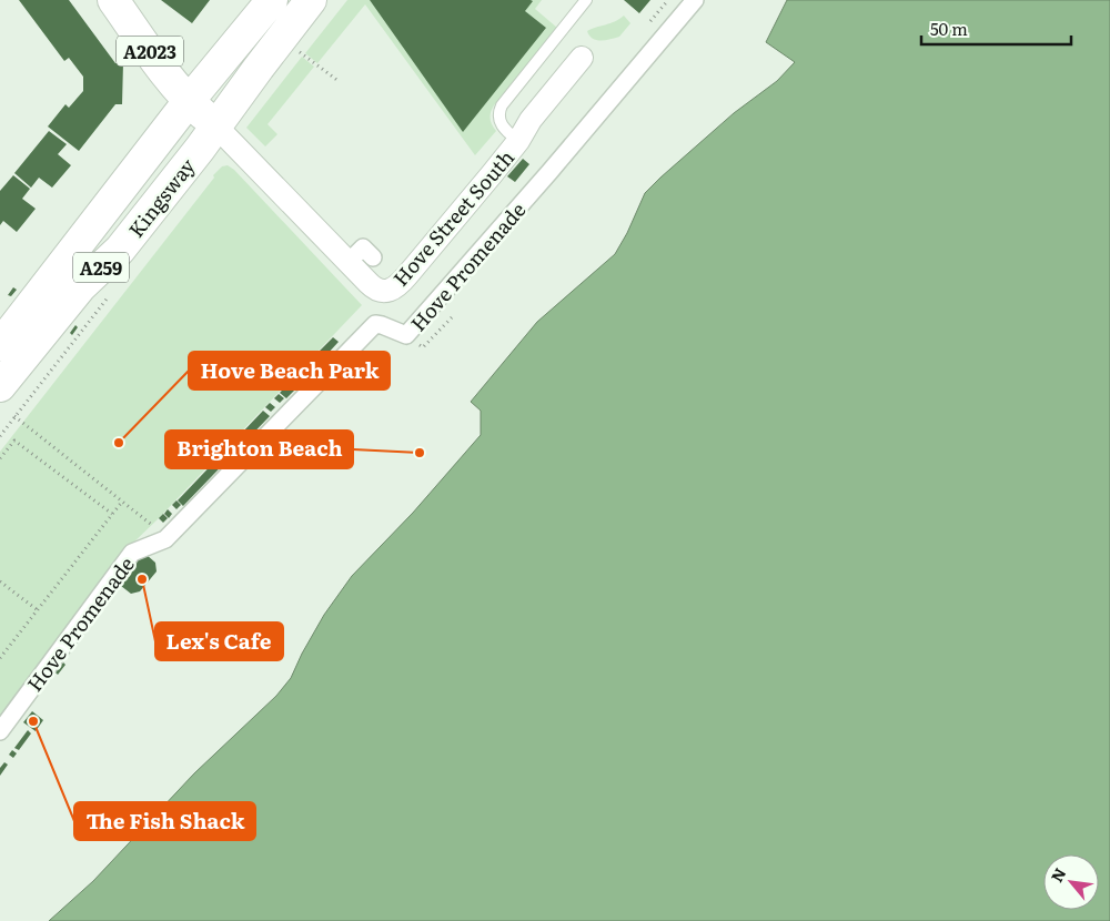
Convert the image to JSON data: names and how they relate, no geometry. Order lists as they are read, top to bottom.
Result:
{
  "streets": {
    "main road": ["A2023", "Kingsway", "A259"],
    "street": ["Hove Street South", "Hove Promenade"]
  },
  "crossings": [
    ["A2023", "Kingsway"],
    ["A2023", "Hove Street South"],
    ["Kingsway", "Hove Street South"]
  ],
  "places": [
    "Hove Beach Park",
    "Brighton Beach",
    "Lex's Cafe",
    "The Fish Shack"
  ],
  "scale_bar": "50 m",
  "north": "top left"
}
